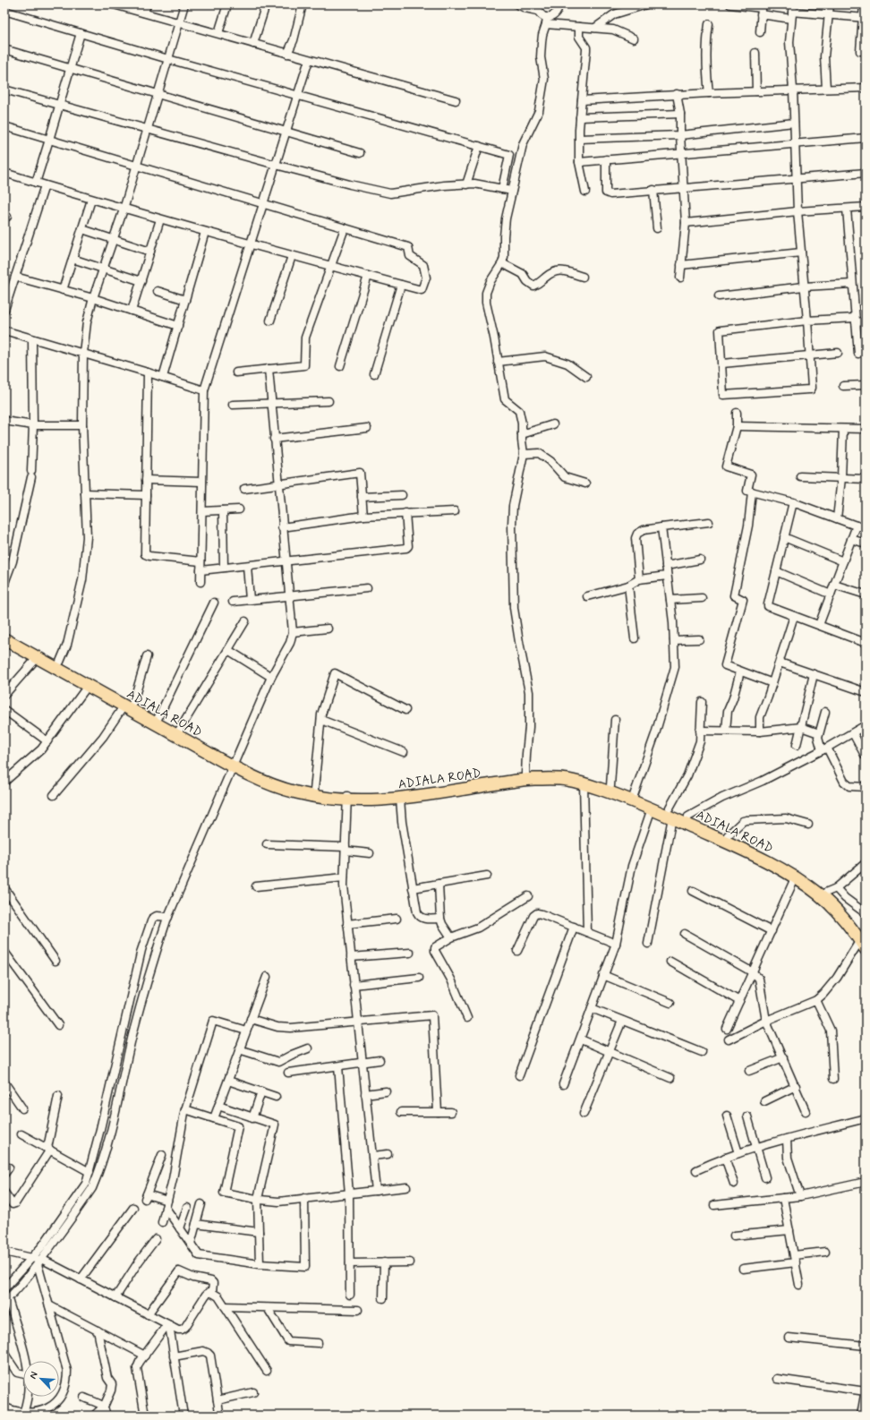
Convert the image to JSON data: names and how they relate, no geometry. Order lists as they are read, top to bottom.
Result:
{
  "streets": {
    "main road": ["ADIALA ROAD"]
  },
  "north": "top left"
}
